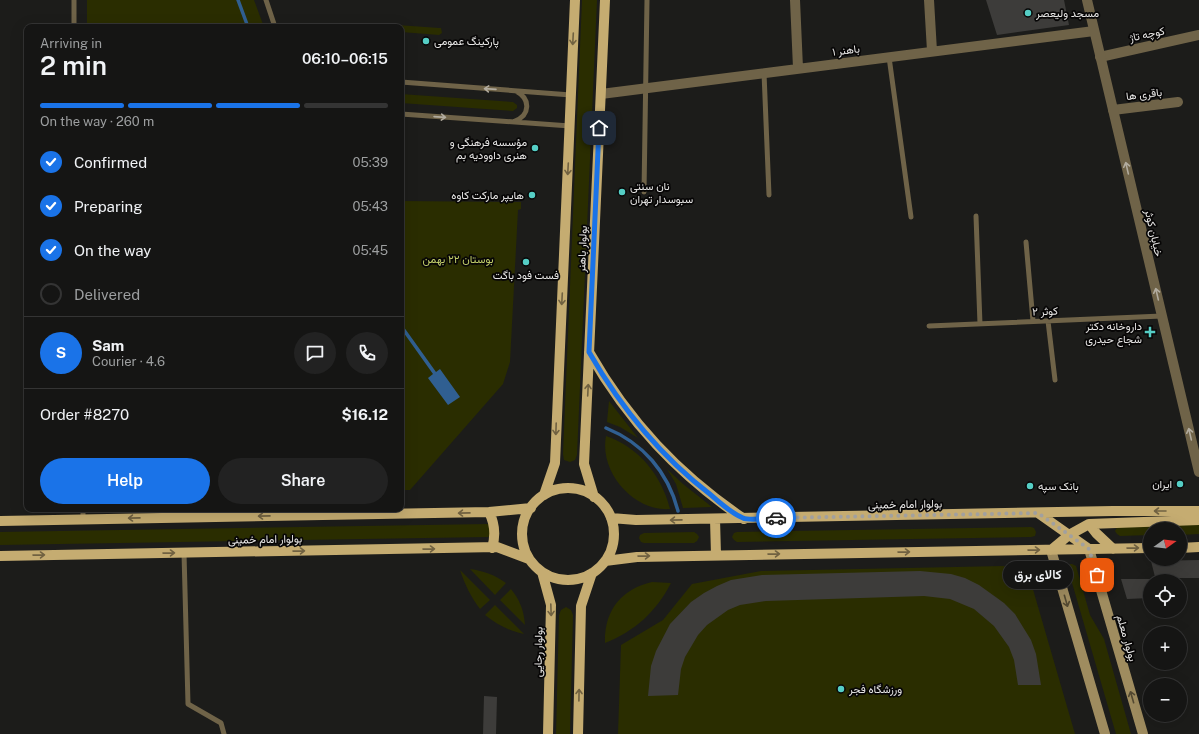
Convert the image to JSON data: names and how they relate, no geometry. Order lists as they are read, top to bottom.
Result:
{
  "streets": {
    "main road": [
      "بولوار باهنر",
      "بولوار امام خمینی",
      "بولوار معلم",
      "بولوار رجایی"
    ],
    "street": [
      "کوچه تاژ",
      "باهنر ۱",
      "باقری ها",
      "خیابان کوثر"
    ],
    "lane": ["کوثر ۲"]
  },
  "crossings": [
    ["کوچه تاژ", "خیابان کوثر"],
    ["باهنر ۱", "خیابان کوثر"],
    ["باهنر ۱", "بولوار باهنر"],
    ["باقری ها", "خیابان کوثر"],
    ["خیابان کوثر", "کوثر ۲"],
    ["بولوار باهنر", "بولوار امام خمینی"],
    ["بولوار باهنر", "بولوار رجایی"],
    ["بولوار امام خمینی", "بولوار رجایی"]
  ],
  "one_way": ["خیابان کوثر"],
  "parks": ["بوستان ۲۲ بهمن"],
  "places": {
    "other": [
      "مسجد ولیعصر",
      "پارکینگ عمومی",
      "مؤسسه فرهنگی و هنری داوودیه بم",
      "نان سنتی سبوسدار تهران",
      "هایپر مارکت کاوه",
      "فست فود باگت",
      "ایران",
      "بانک سپه",
      "کالای برق",
      "ورزشگاه فجر"
    ],
    "health": ["داروخانه دکتر شجاع حیدری"]
  },
  "north": "right",
  "page": {
    "heading": ["2 min", "Arriving in", "06:10–06:15"],
    "panel": [
      "Sam",
      "Courier · 4.6",
      "Order #8270",
      "$16.12"
    ],
    "bar": "On the way · 260 m",
    "list": [
      ["Confirmed", "05:39"],
      ["Preparing", "05:43"],
      ["On the way", "05:45"],
      "Delivered"
    ],
    "round": "S",
    "buttons": ["Help", "Share"],
    "map_buttons": ["+", "−"],
    "bubble": "کالای برق"
  }
}
